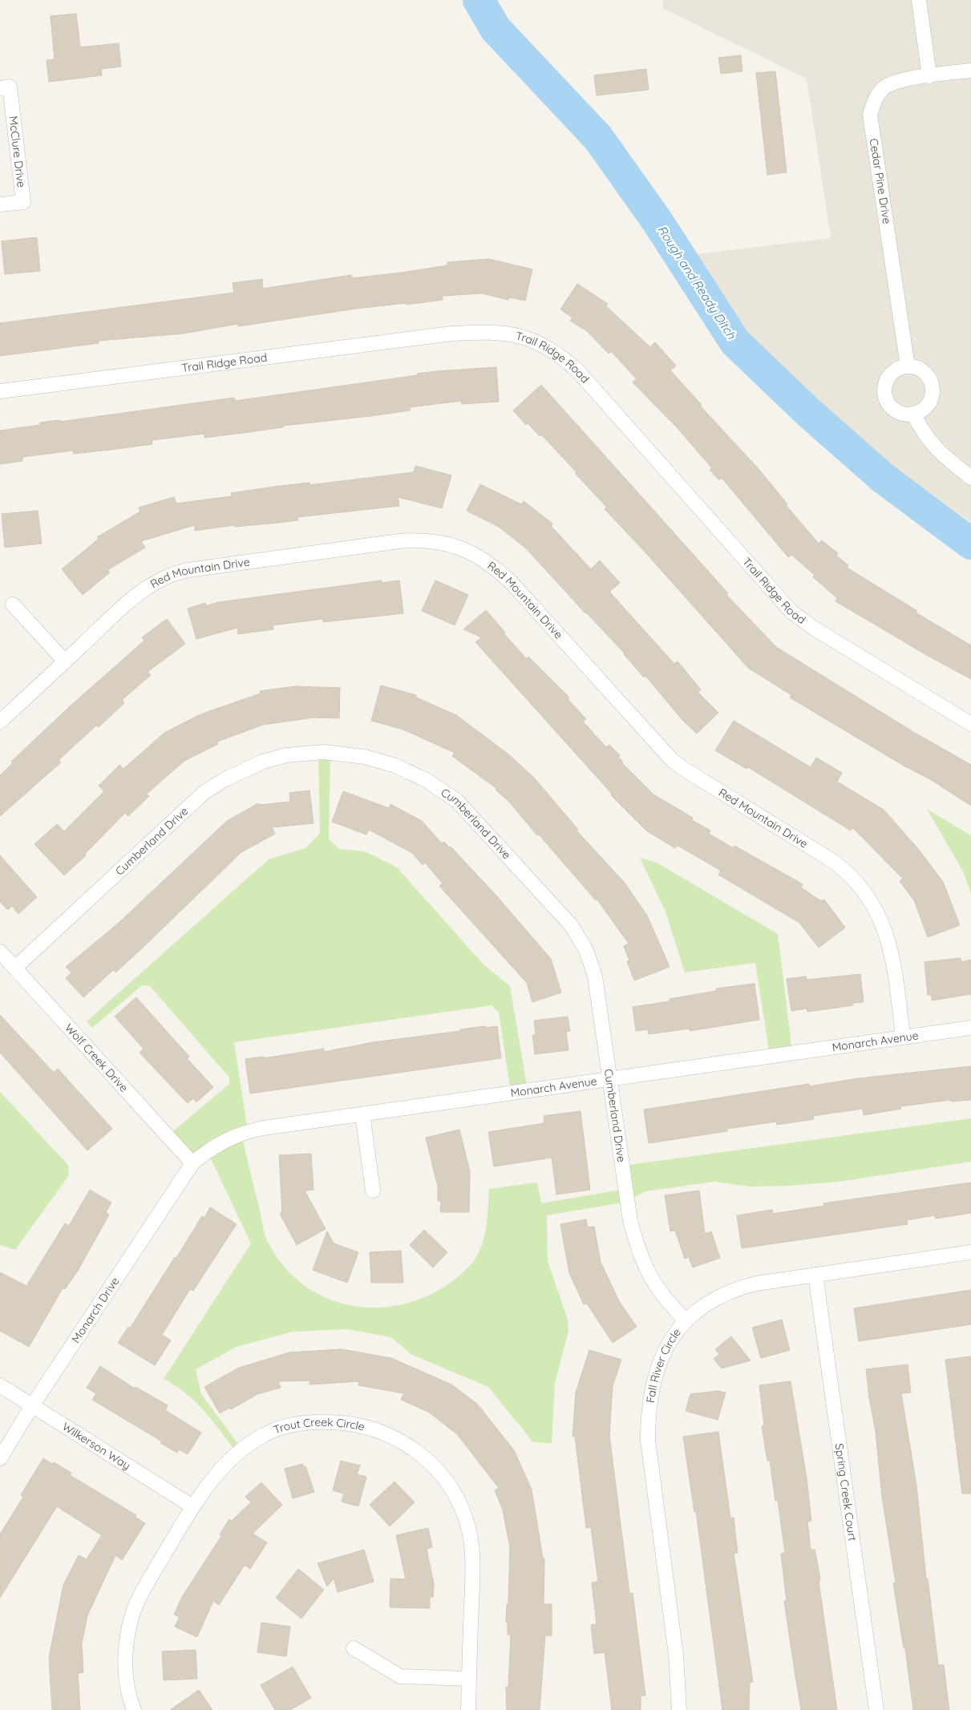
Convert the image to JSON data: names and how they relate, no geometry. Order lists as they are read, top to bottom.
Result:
{
  "streets": {
    "street": [
      "McClure Drive",
      "Cedar Pine Drive",
      "Trail Ridge Road",
      "Red Mountain Drive",
      "Cumberland Drive",
      "Monarch Avenue",
      "Wolf Creek Drive",
      "Monarch Drive",
      "Fall River Circle",
      "Trout Creek Circle",
      "Wilkerson Way",
      "Spring Creek Court"
    ]
  },
  "crossings": [
    ["Red Mountain Drive", "Monarch Avenue"],
    ["Cumberland Drive", "Monarch Avenue"],
    ["Cumberland Drive", "Wolf Creek Drive"],
    ["Cumberland Drive", "Fall River Circle"],
    ["Monarch Avenue", "Wolf Creek Drive"],
    ["Monarch Avenue", "Monarch Drive"],
    ["Wolf Creek Drive", "Monarch Drive"],
    ["Monarch Drive", "Wilkerson Way"],
    ["Fall River Circle", "Spring Creek Court"],
    ["Trout Creek Circle", "Wilkerson Way"]
  ],
  "water": ["Rough and Ready Ditch"]
}
